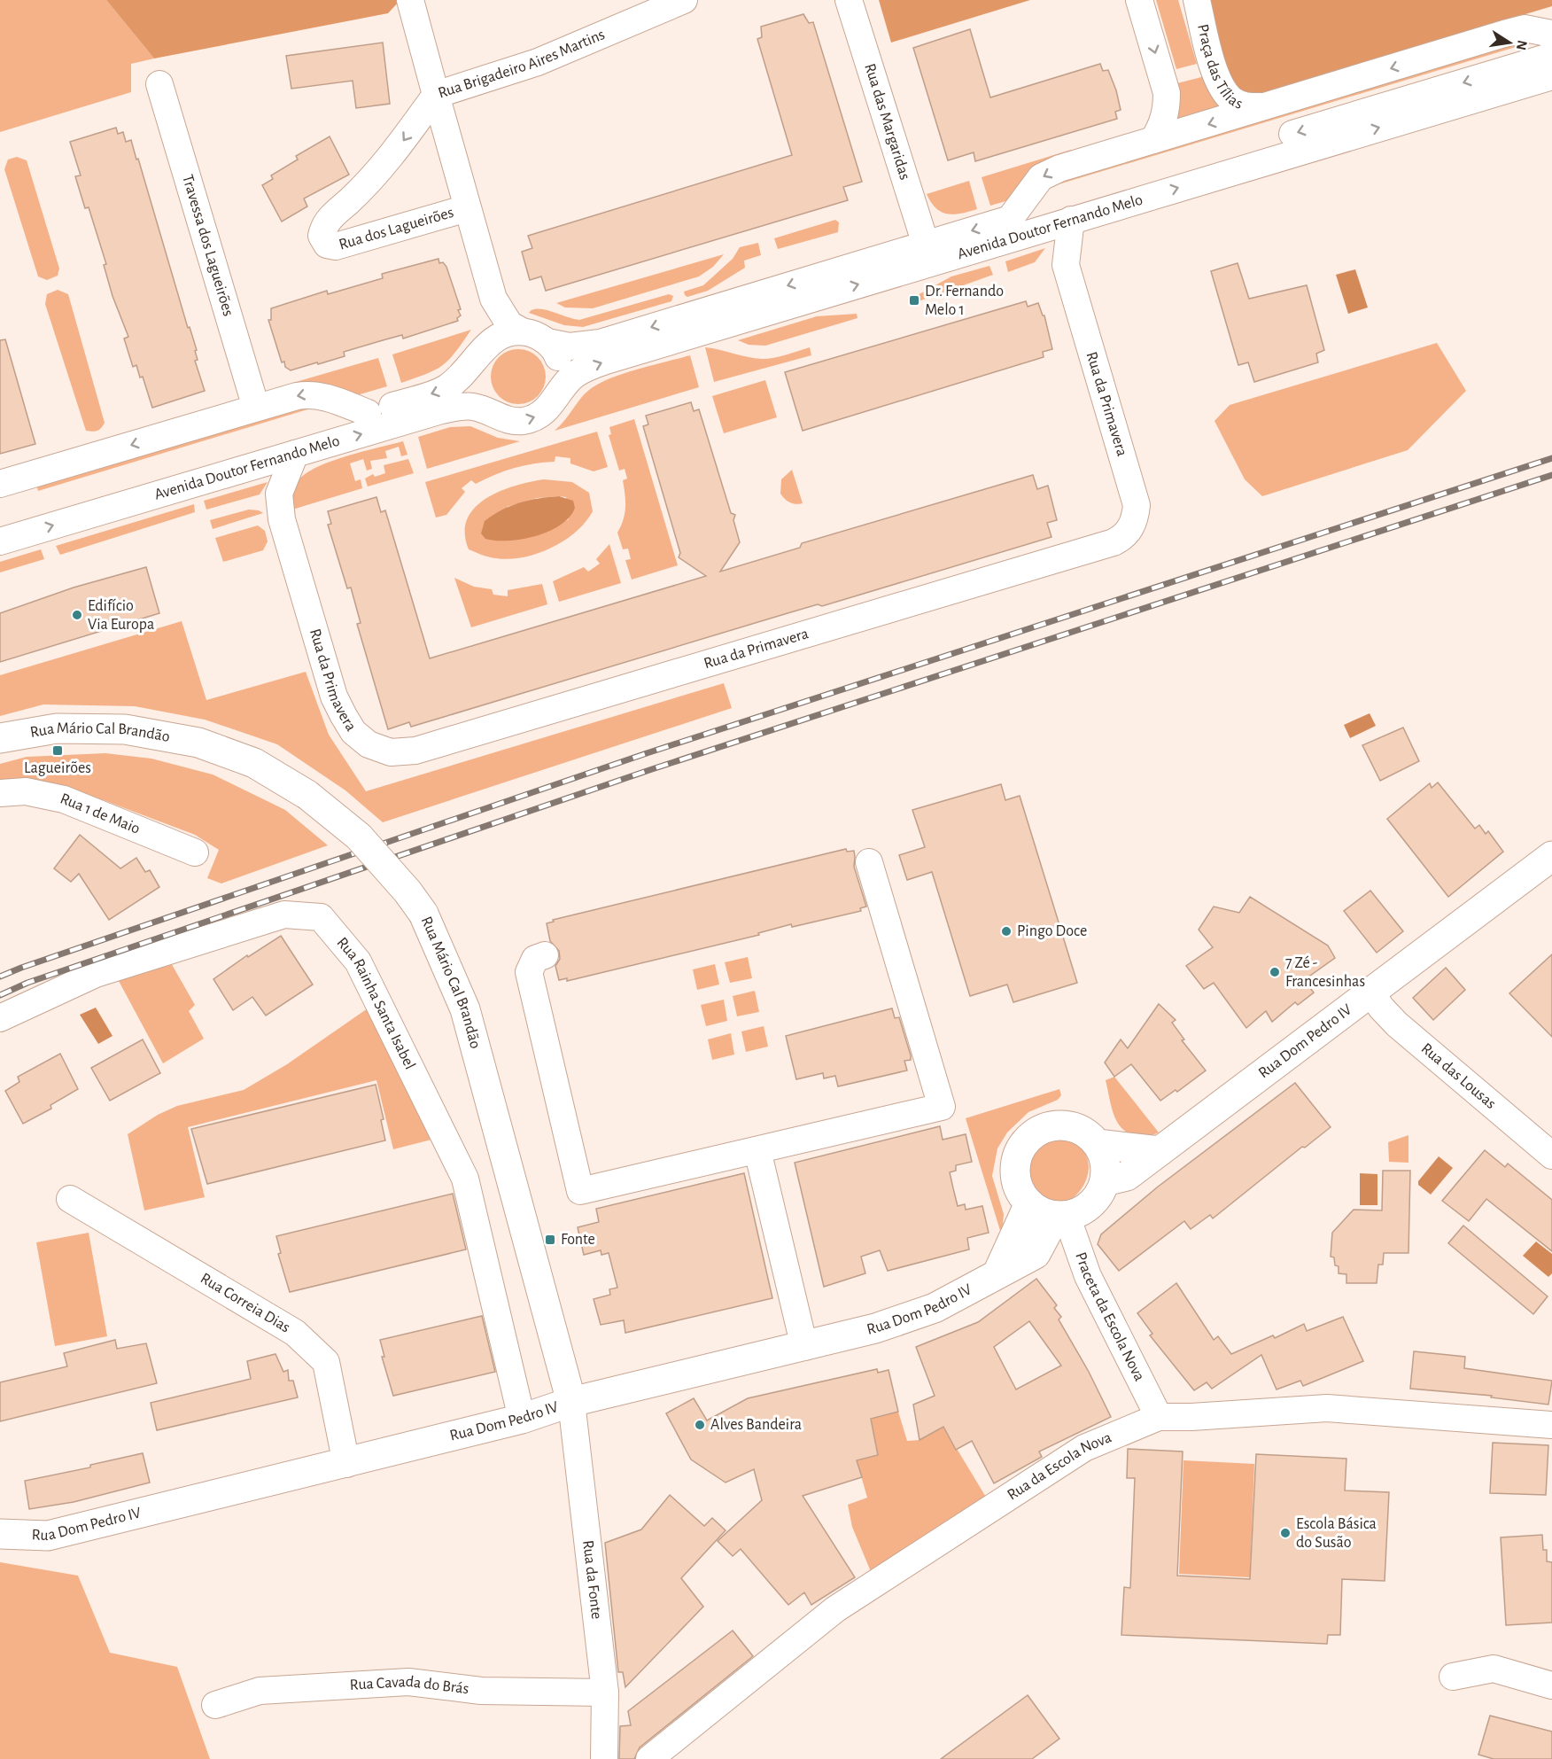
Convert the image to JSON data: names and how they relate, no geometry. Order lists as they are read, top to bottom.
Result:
{
  "streets": {
    "street": [
      "Praça das Tílias",
      "Rua Brigadeiro Aires Martins",
      "Rua das Margaridas",
      "Avenida Doutor Fernando Melo",
      "Rua dos Lagueirões",
      "Travessa dos Lagueirões",
      "Rua da Primavera",
      "Rua Mário Cal Brandão",
      "Rua 1 de Maio",
      "Rua Rainha Santa Isabel",
      "Rua Dom Pedro IV",
      "Rua das Lousas",
      "Rua Correia Dias",
      "Praceta da Escola Nova",
      "Rua da Escola Nova",
      "Rua da Fonte",
      "Rua Cavada do Brás"
    ]
  },
  "crossings": [
    ["Praça das Tílias", "Avenida Doutor Fernando Melo"],
    ["Rua Brigadeiro Aires Martins", "Avenida Doutor Fernando Melo"],
    ["Rua Brigadeiro Aires Martins", "Rua dos Lagueirões"],
    ["Rua das Margaridas", "Avenida Doutor Fernando Melo"],
    ["Avenida Doutor Fernando Melo", "Rua da Primavera"],
    ["Rua Mário Cal Brandão", "Rua Dom Pedro IV"],
    ["Rua Mário Cal Brandão", "Rua da Fonte"],
    ["Rua Rainha Santa Isabel", "Rua Dom Pedro IV"],
    ["Rua Dom Pedro IV", "Rua das Lousas"],
    ["Rua Dom Pedro IV", "Rua Correia Dias"],
    ["Rua Dom Pedro IV", "Praceta da Escola Nova"],
    ["Rua Dom Pedro IV", "Rua da Fonte"],
    ["Praceta da Escola Nova", "Rua da Escola Nova"],
    ["Rua da Fonte", "Rua Cavada do Brás"]
  ],
  "places": {
    "transit": ["Dr. Fernando Melo 1", "Lagueirões", "Fonte"],
    "other": [
      "Edifício Via Europa",
      "Pingo Doce",
      "7 Zé - Francesinhas",
      "Alves Bandeira",
      "Escola Básica do Susão"
    ]
  },
  "north": "right"
}
